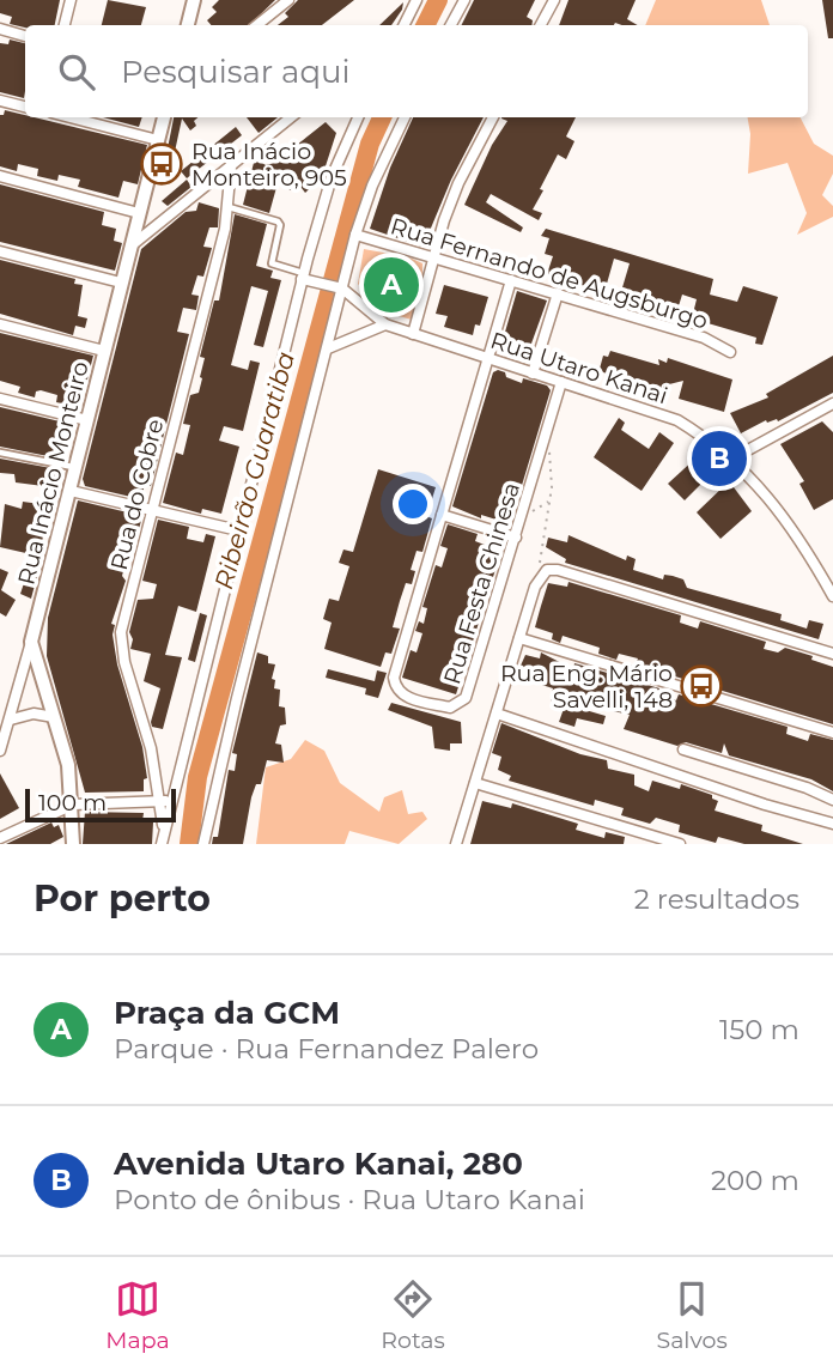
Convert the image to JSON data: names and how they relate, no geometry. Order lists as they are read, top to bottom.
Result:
{
  "streets": {
    "street": [
      "Rua Fernando de Augsburgo",
      "Rua Utaro Kanai",
      "Rua Inácio Monteiro",
      "Rua do Cobre",
      "Rua Festa Chinesa"
    ]
  },
  "crossings": [
    ["Rua Fernando de Augsburgo", "Rua Festa Chinesa"],
    ["Rua Utaro Kanai", "Rua Festa Chinesa"]
  ],
  "water": ["Ribeirão Guaratiba"],
  "places": {
    "bus stop": ["Rua Inácio Monteiro, 905", "Rua Eng. Mário Savelli, 148"]
  },
  "scale_bar": "100 m",
  "page": {
    "search": "Pesquisar aqui",
    "pins": ["A", "B"],
    "scale": "100 m",
    "heading": ["Por perto", "2 resultados"],
    "list": [
      {
        "mark": "A",
        "name": "Praça da GCM",
        "note": "Parque · Rua Fernandez Palero",
        "value": "150 m"
      },
      {
        "mark": "B",
        "name": "Avenida Utaro Kanai, 280",
        "note": "Ponto de ônibus · Rua Utaro Kanai",
        "value": "200 m"
      }
    ],
    "nav": ["Mapa", "Rotas", "Salvos"]
  }
}
